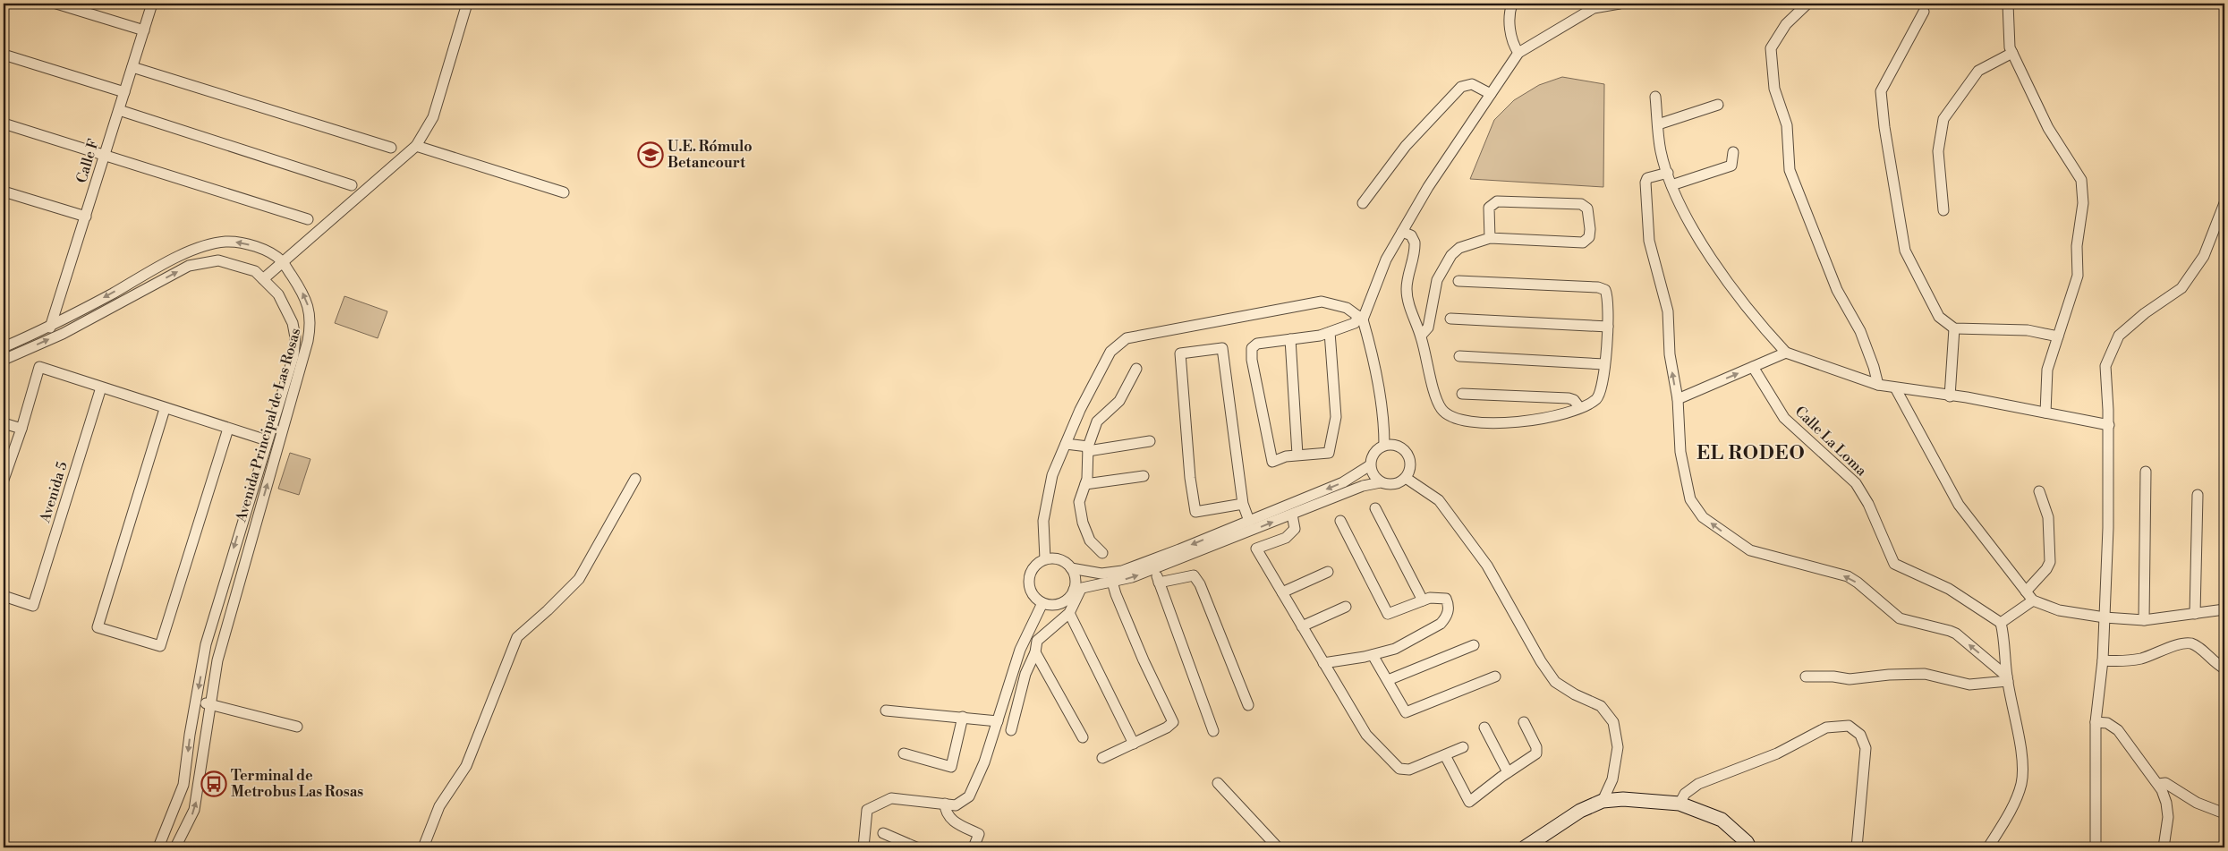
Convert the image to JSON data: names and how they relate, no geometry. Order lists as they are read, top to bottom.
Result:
{
  "streets": {
    "street": [
      "Calle F",
      "Avenida Principal de Las Rosas",
      "Calle La Loma",
      "Avenida 5"
    ]
  },
  "crossings": [
    ["Calle F", "Avenida Principal de Las Rosas"]
  ],
  "districts": ["EL RODEO"],
  "places": {
    "school or university": ["U.E. Rómulo Betancourt"],
    "bus stop": ["Terminal de Metrobus Las Rosas"]
  }
}
